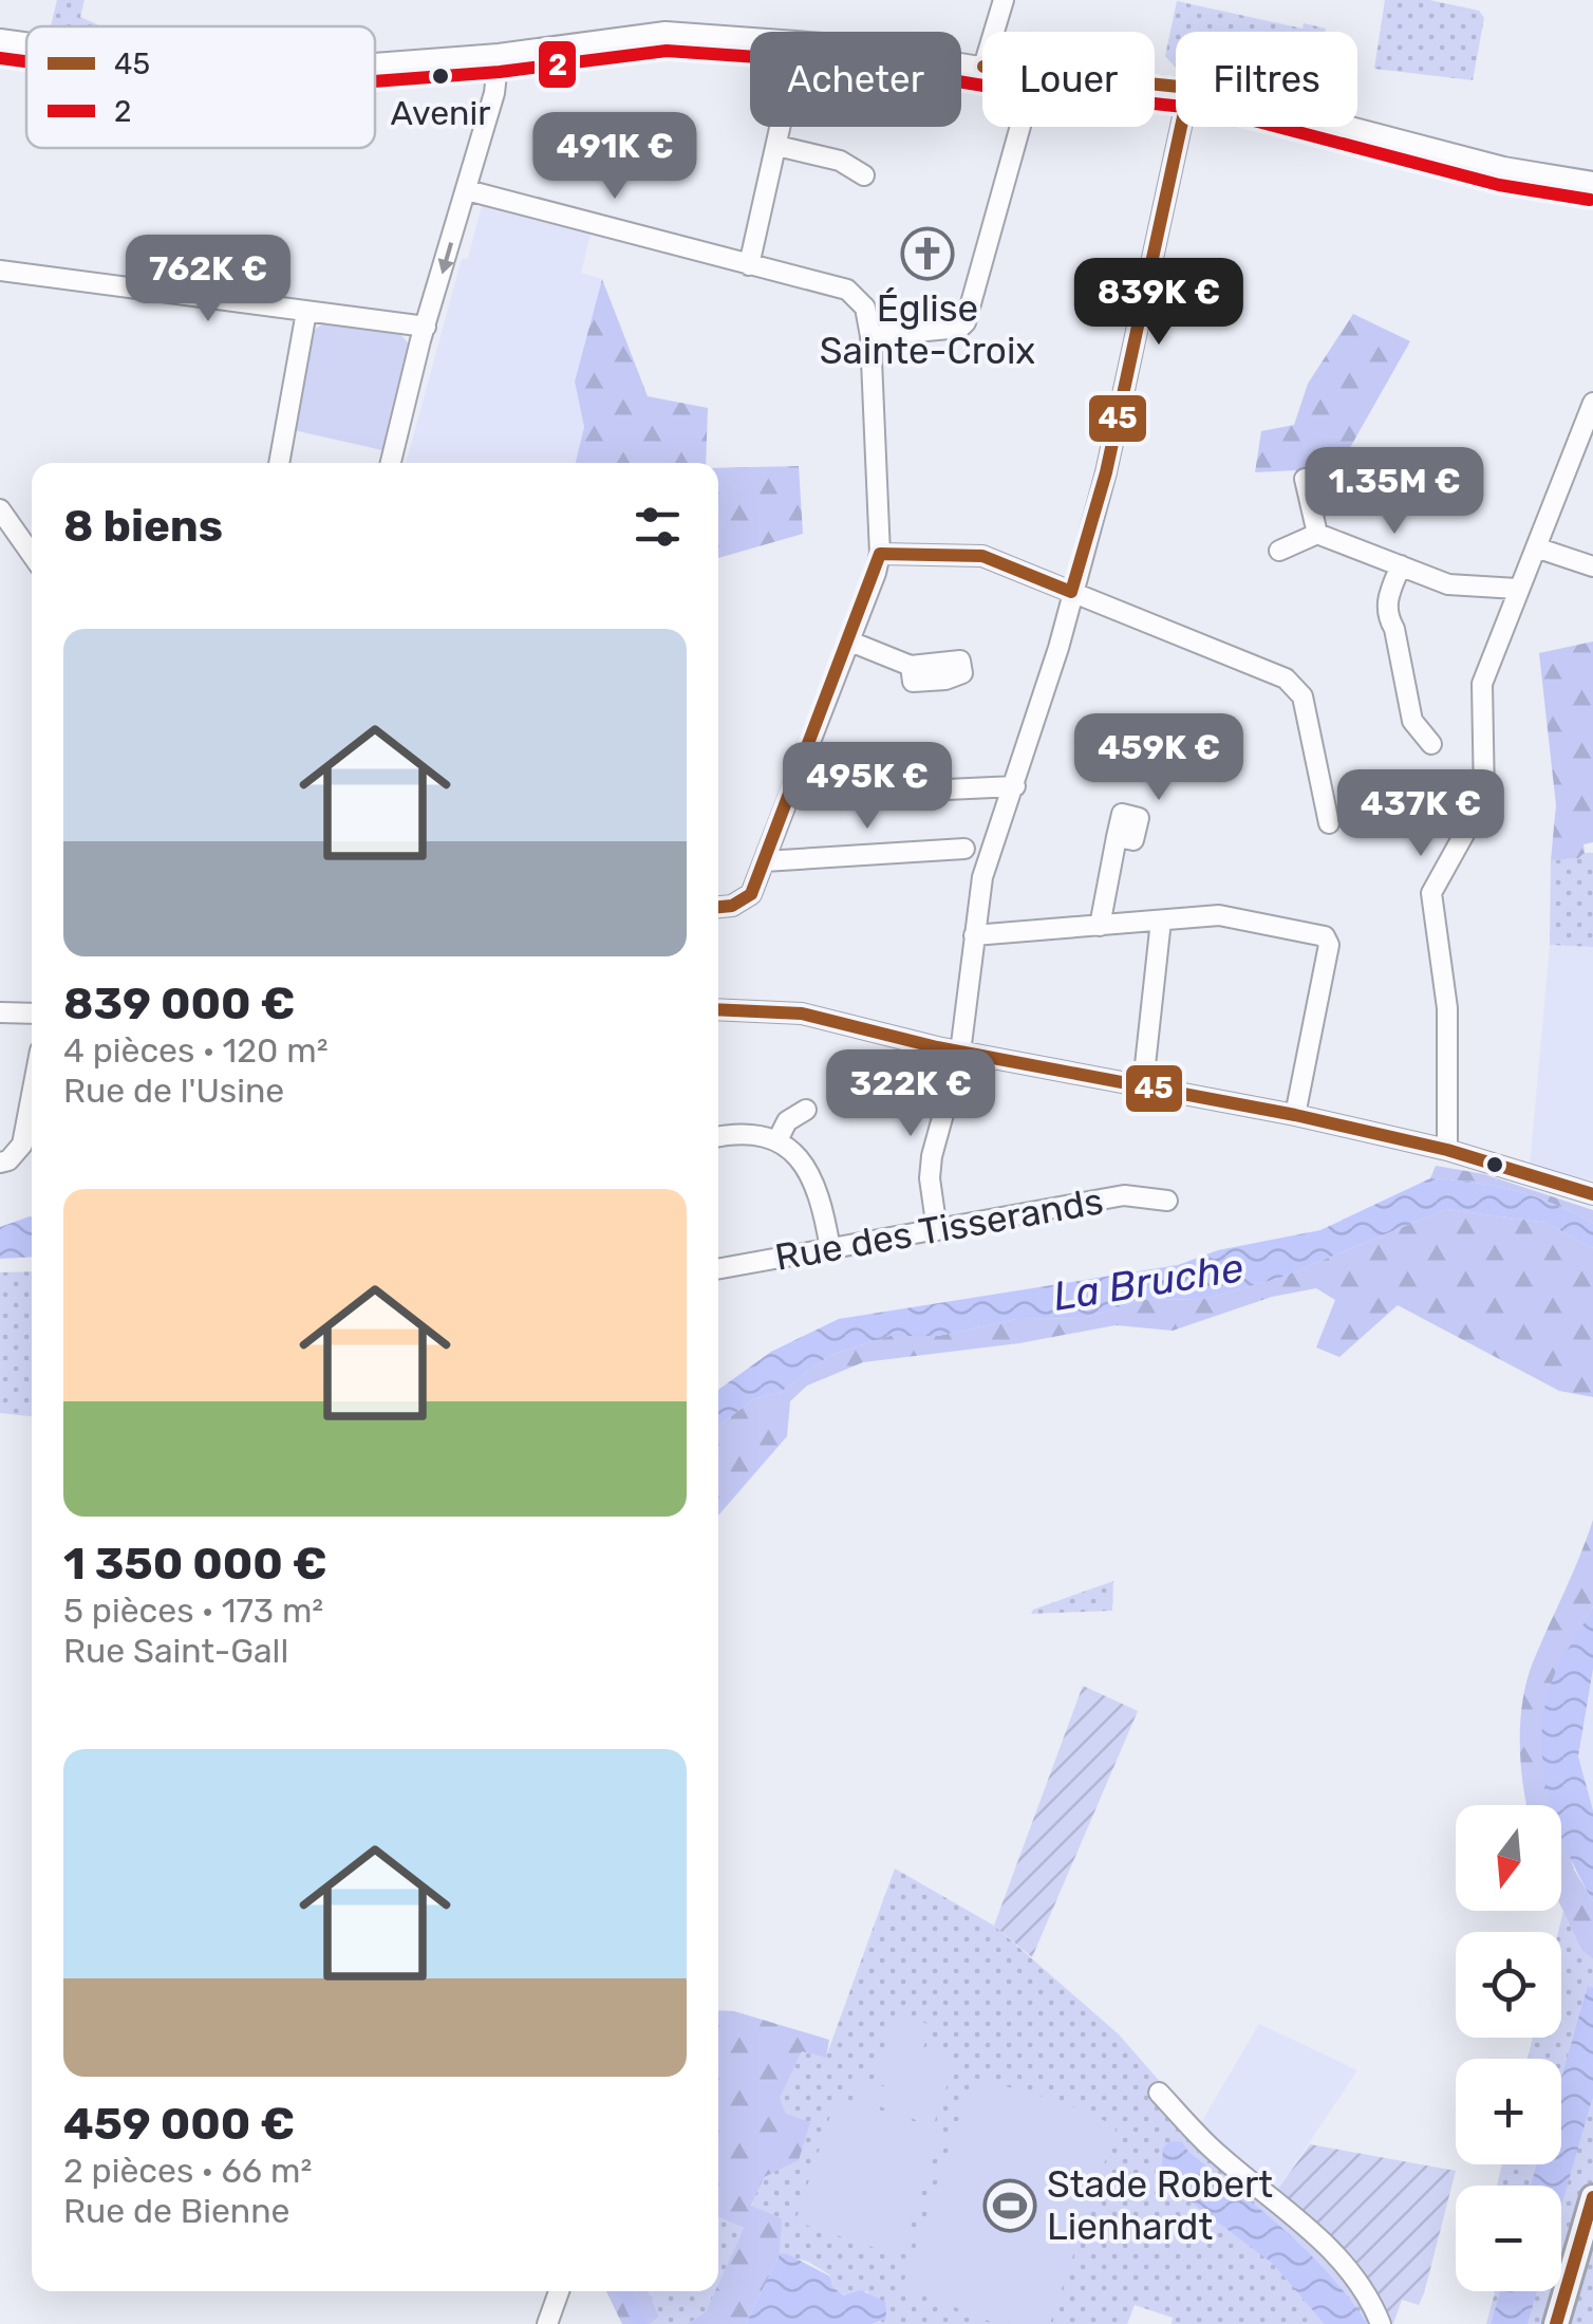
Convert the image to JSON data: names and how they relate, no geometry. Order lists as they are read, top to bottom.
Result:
{
  "streets": {
    "street": ["Rue des Tisserands"]
  },
  "water": ["La Bruche"],
  "places": {
    "other": ["Avenir"],
    "church": ["Église Sainte-Croix"],
    "sports": ["Stade Robert Lienhardt"]
  },
  "lines": ["transit line 2", "transit line 45"],
  "legend": ["45", "2"],
  "north": "bottom",
  "page": {
    "chip": ["Acheter", "Louer", "Filtres"],
    "price": [
      "491K €",
      "762K €",
      "839K €",
      "1.35M €",
      "459K €",
      "495K €",
      "437K €",
      "322K €"
    ],
    "heading": "8 biens",
    "list": [
      {
        "name": "839 000 €",
        "note": "4 pièces · 120 m² · Rue de l'Usine"
      },
      {
        "name": "1 350 000 €",
        "note": "5 pièces · 173 m² · Rue Saint-Gall"
      },
      {
        "name": "459 000 €",
        "note": "2 pièces · 66 m² · Rue de Bienne"
      }
    ],
    "map_buttons": ["+", "−"]
  }
}
